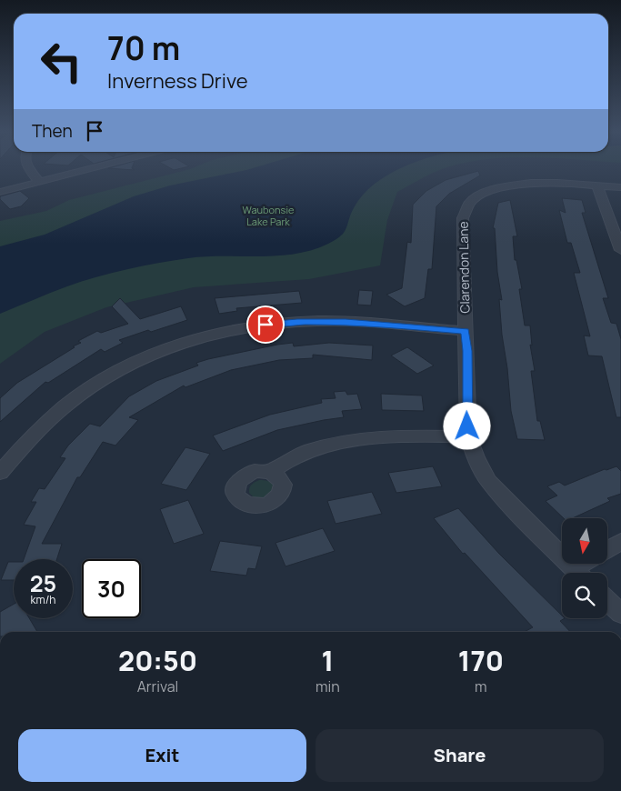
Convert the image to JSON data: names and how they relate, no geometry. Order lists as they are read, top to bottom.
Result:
{
  "streets": {
    "street": ["Clarendon Lane"]
  },
  "parks": ["Waubonsie Lake Park"],
  "north": "bottom",
  "page": {
    "turn": ["70 m", "Inverness Drive"],
    "then": "Then",
    "speed": "25 km/h",
    "limit": "30",
    "eta": [
      "20:50",
      "Arrival",
      "1",
      "min",
      "170",
      "m"
    ],
    "buttons": ["Exit", "Share"]
  }
}
